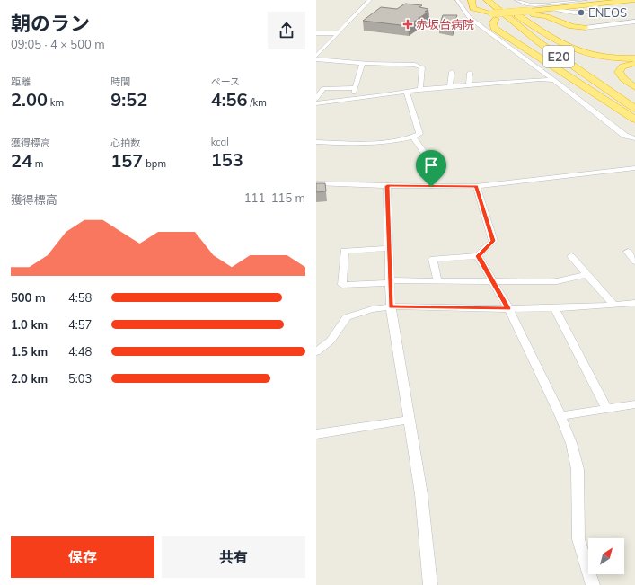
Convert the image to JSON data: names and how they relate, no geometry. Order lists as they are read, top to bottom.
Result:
{
  "streets": {
    "highway": ["E20"]
  },
  "places": {
    "other": ["ENEOS"],
    "health": ["赤坂台病院"]
  },
  "north": "top right",
  "page": {
    "heading": ["朝のラン", "09:05 · 4 × 500 m"],
    "stats": [
      ["距離", "2.00 km"],
      ["時間", "9:52"],
      ["ペース", "4:56 /km"],
      ["獲得標高", "24 m"],
      ["心拍数", "157 bpm"],
      ["kcal", "153"]
    ],
    "chart": ["獲得標高", "111–115 m"],
    "list": [
      {
        "name": "500 m",
        "note": "4:58"
      },
      {
        "name": "1.0 km",
        "note": "4:57"
      },
      {
        "name": "1.5 km",
        "note": "4:48"
      },
      {
        "name": "2.0 km",
        "note": "5:03"
      }
    ],
    "buttons": ["保存", "共有"]
  }
}
